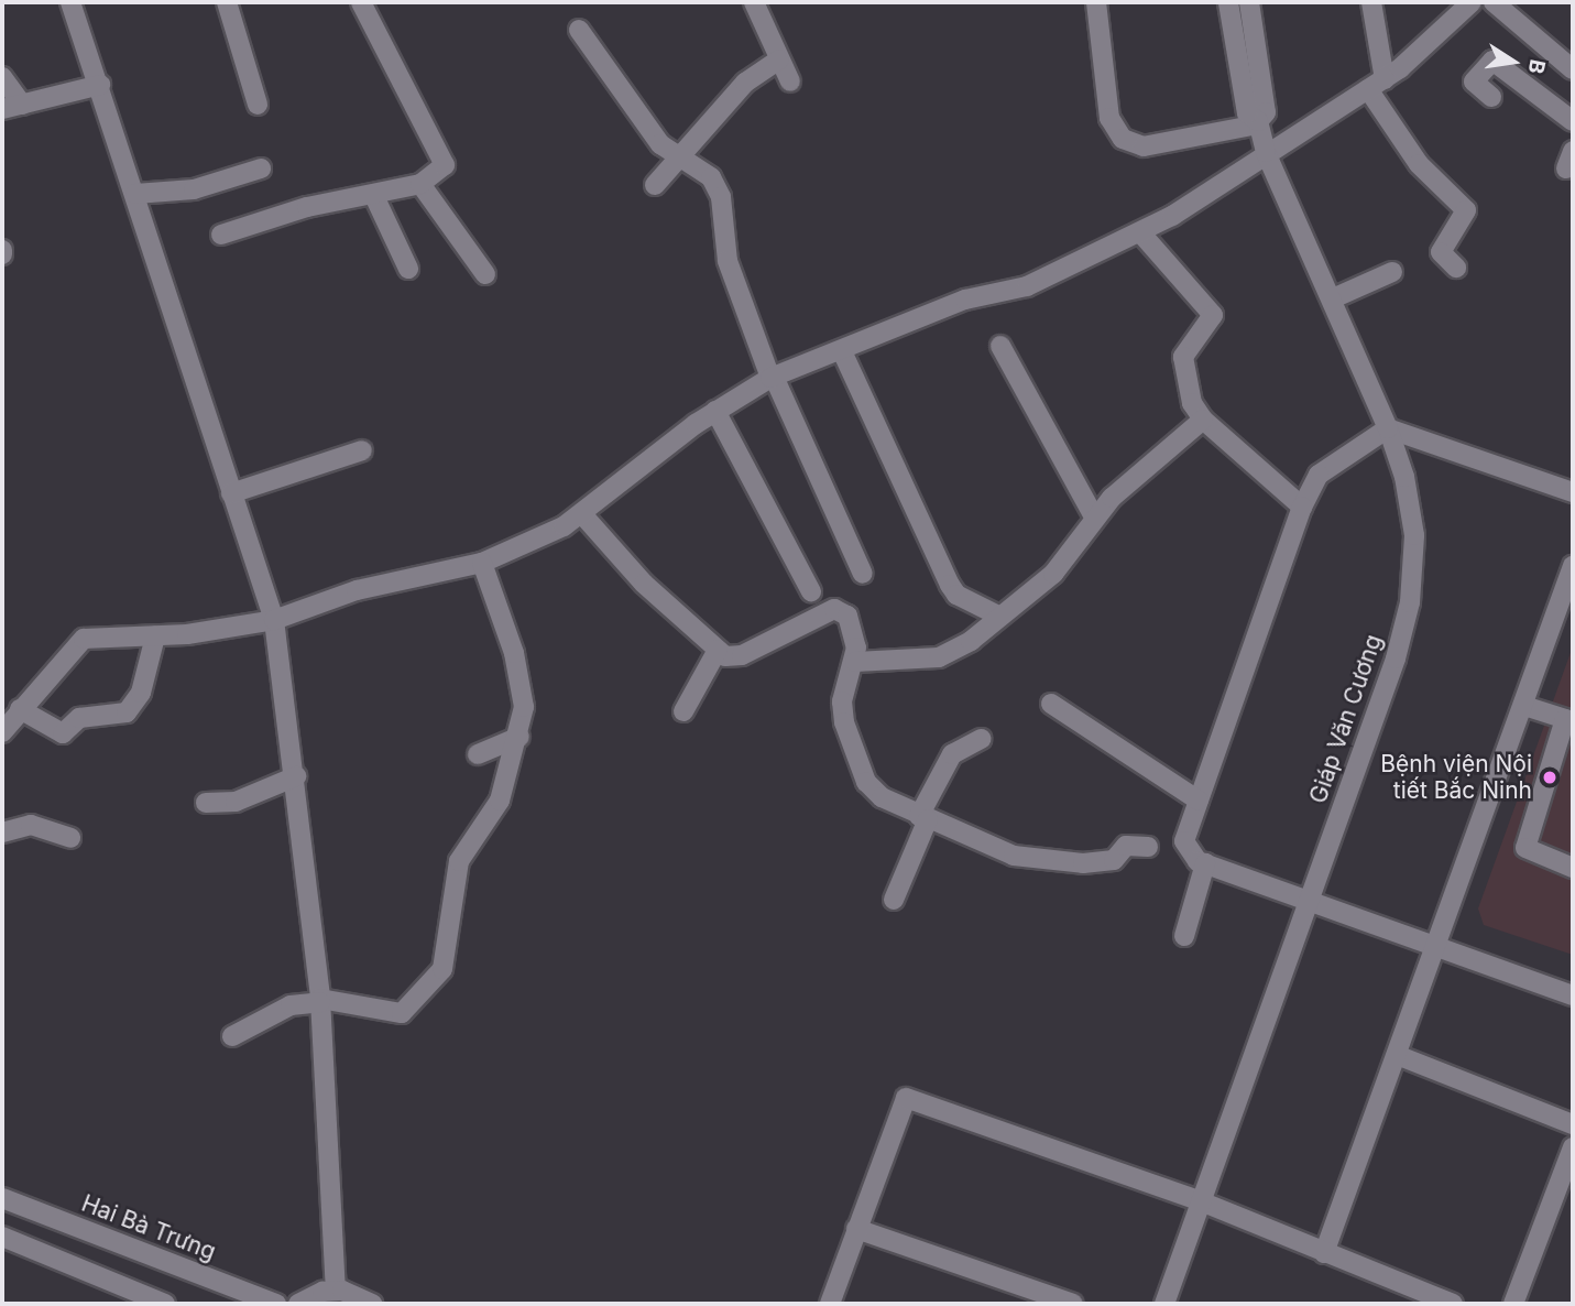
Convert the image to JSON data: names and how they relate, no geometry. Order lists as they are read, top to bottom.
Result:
{
  "streets": {
    "street": ["Giáp Văn Cương", "Hai Bà Trưng"]
  },
  "places": ["Bệnh viện Nội tiết Bắc Ninh"],
  "north": "right"
}
